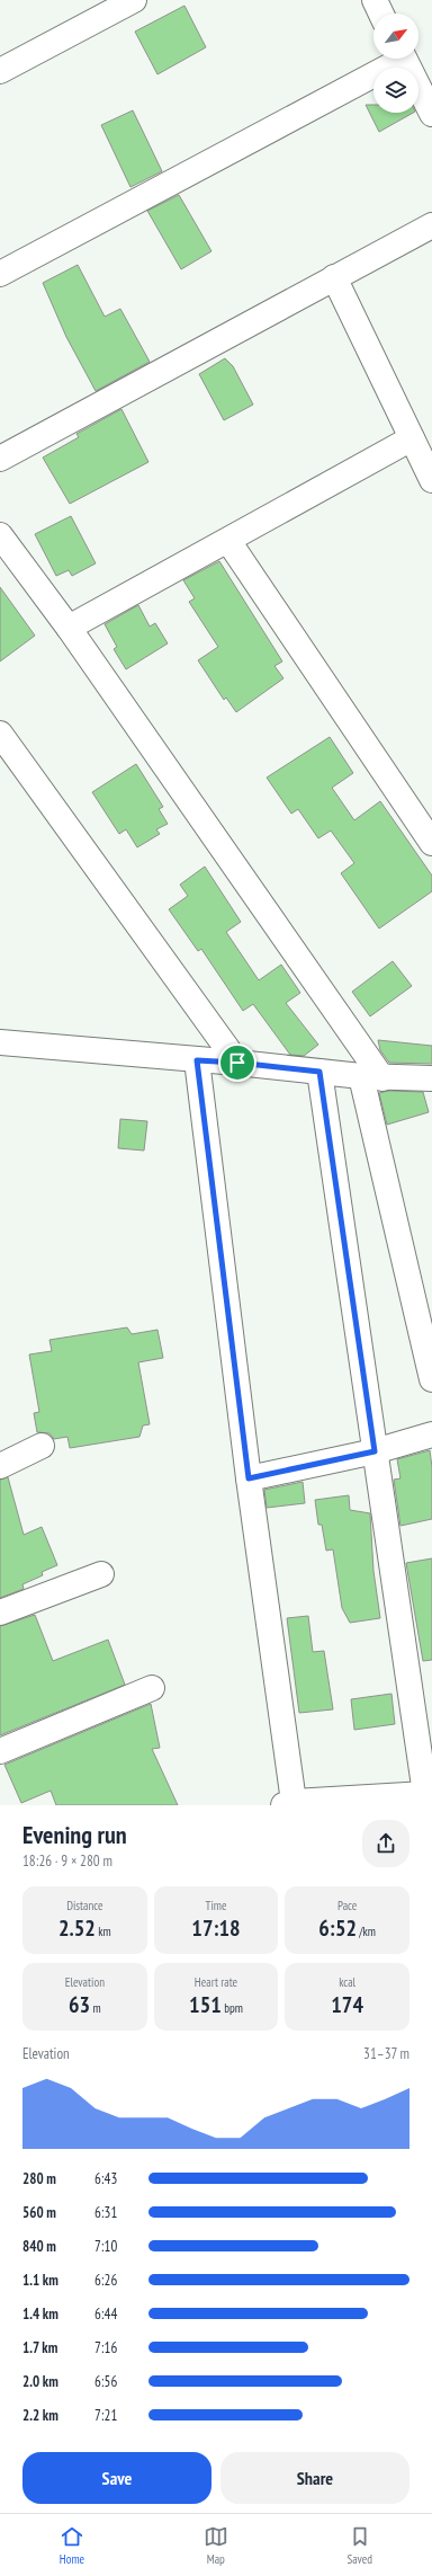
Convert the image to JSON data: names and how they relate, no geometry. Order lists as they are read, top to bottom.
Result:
{
  "north": "top right",
  "page": {
    "heading": ["Evening run", "18:26 · 9 × 280 m"],
    "stats": [
      ["Distance", "2.52 km"],
      ["Time", "17:18"],
      ["Pace", "6:52 /km"],
      ["Elevation", "63 m"],
      ["Heart rate", "151 bpm"],
      ["kcal", "174"]
    ],
    "chart": ["Elevation", "31–37 m"],
    "list": [
      {
        "name": "280 m",
        "note": "6:43"
      },
      {
        "name": "560 m",
        "note": "6:31"
      },
      {
        "name": "840 m",
        "note": "7:10"
      },
      {
        "name": "1.1 km",
        "note": "6:26"
      },
      {
        "name": "1.4 km",
        "note": "6:44"
      },
      {
        "name": "1.7 km",
        "note": "7:16"
      },
      {
        "name": "2.0 km",
        "note": "6:56"
      },
      {
        "name": "2.2 km",
        "note": "7:21"
      }
    ],
    "buttons": ["Save", "Share"],
    "tabs": ["Home", "Map", "Saved"]
  }
}
